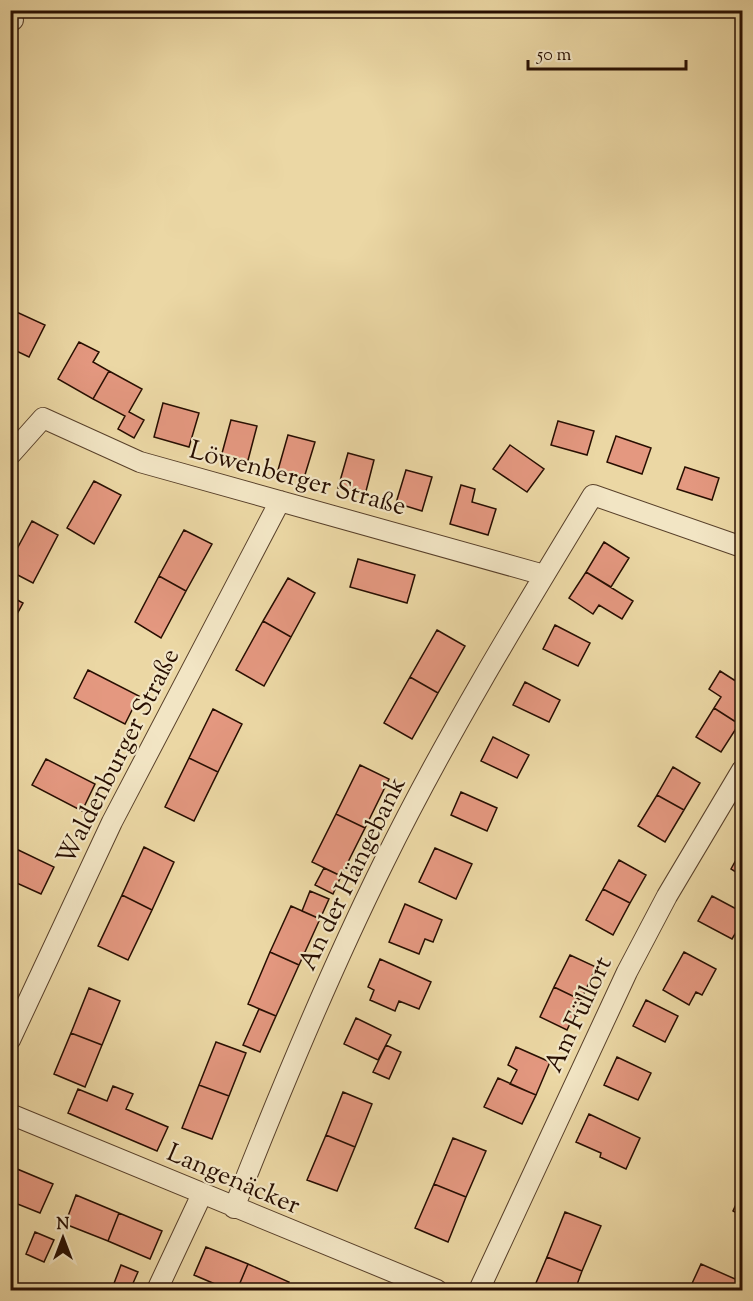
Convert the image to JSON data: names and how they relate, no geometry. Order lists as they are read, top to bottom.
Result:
{
  "streets": {
    "street": [
      "Löwenberger Straße",
      "Waldenburger Straße",
      "An der Hängebank",
      "Am Füllort",
      "Langenäcker"
    ]
  },
  "crossings": [
    ["Löwenberger Straße", "Waldenburger Straße"],
    ["Löwenberger Straße", "An der Hängebank"],
    ["An der Hängebank", "Langenäcker"]
  ],
  "scale_bar": "50 m",
  "north": "top"
}
